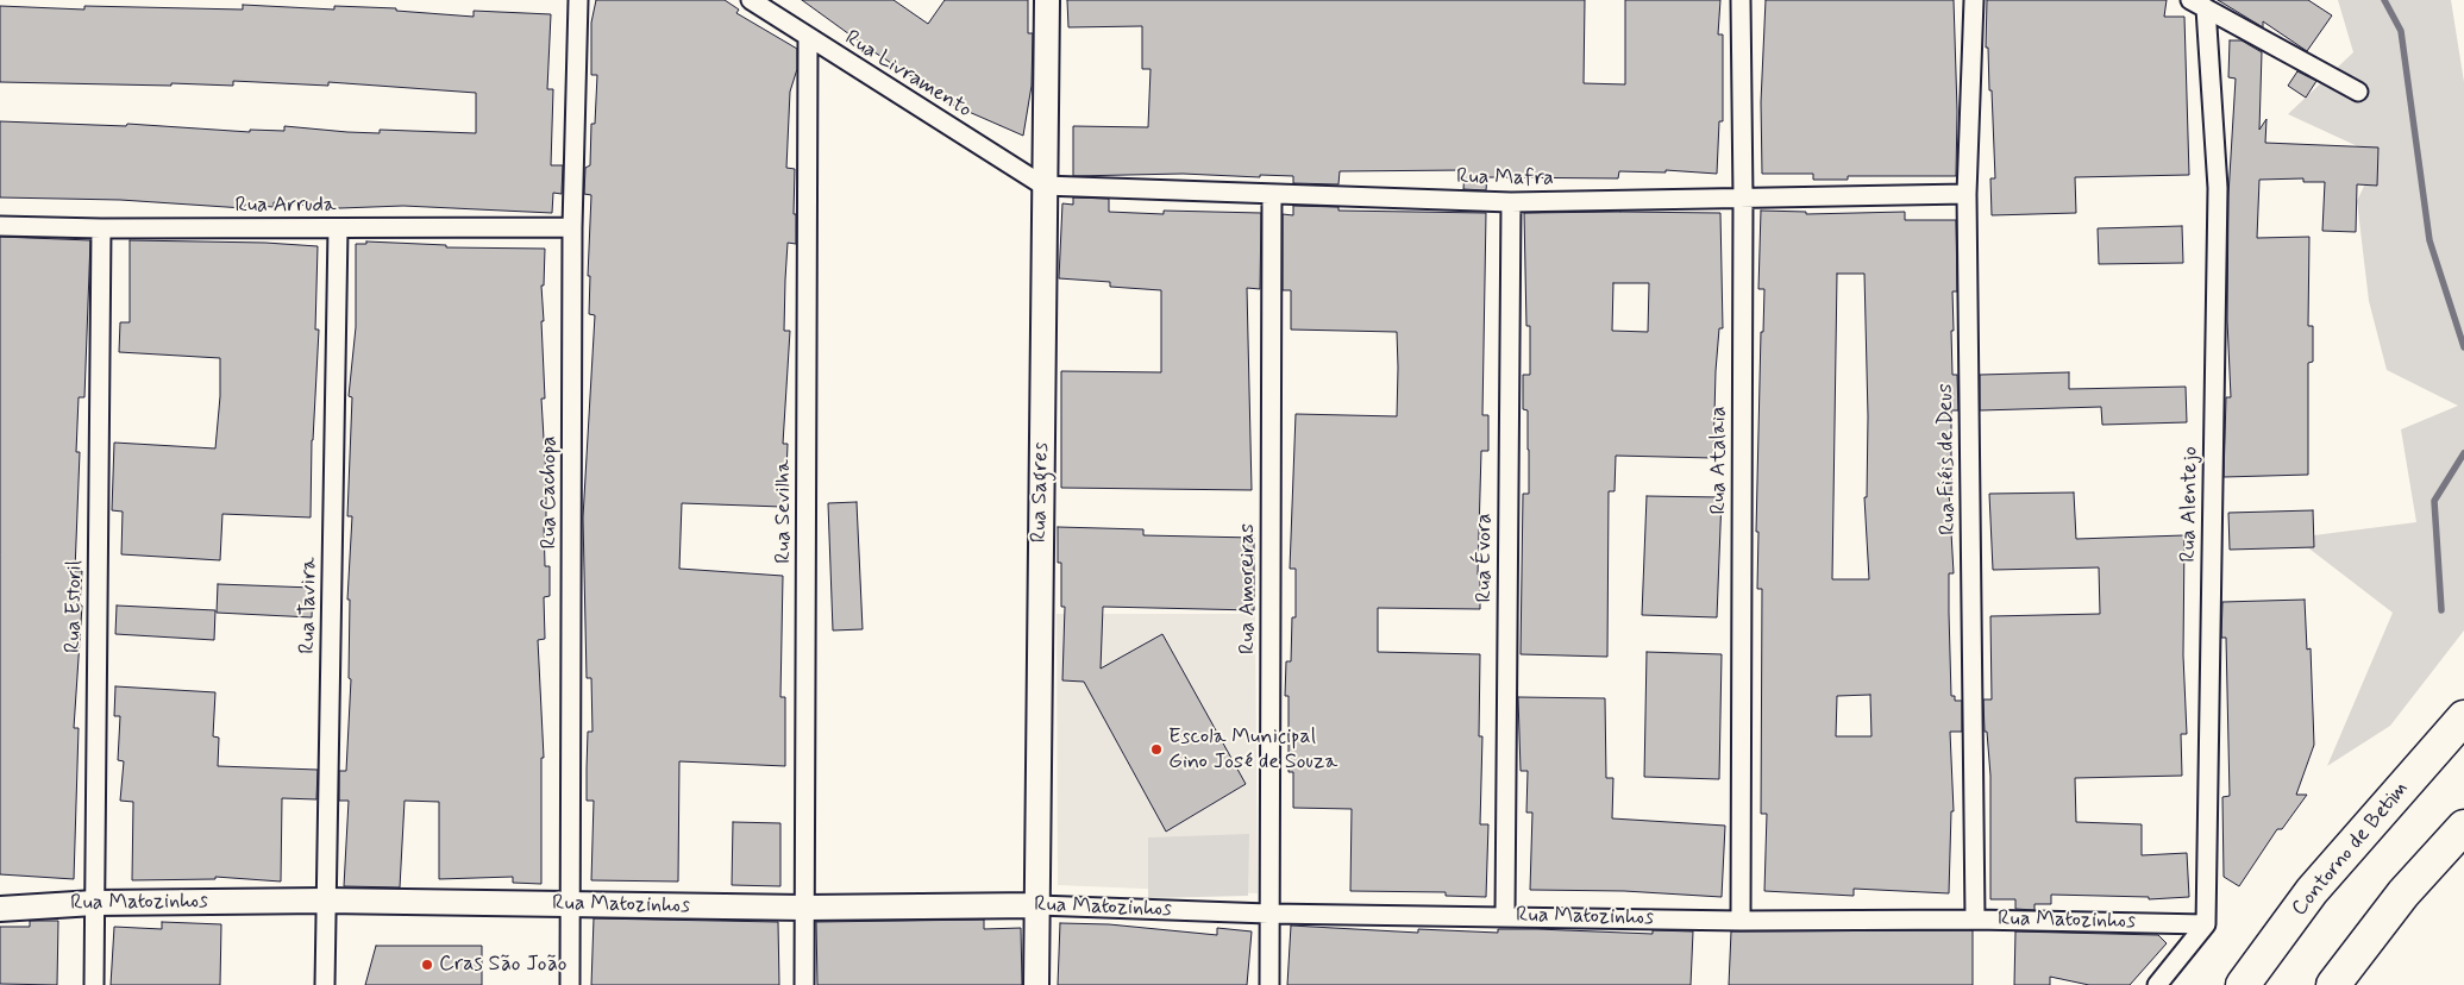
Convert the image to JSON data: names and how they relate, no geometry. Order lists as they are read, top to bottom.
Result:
{
  "streets": {
    "highway": ["Contorno de Betim"],
    "street": [
      "Rua Livramento",
      "Rua Mafra",
      "Rua Arruda",
      "Rua Fiéis de Deus",
      "Rua Atalaia",
      "Rua Cachopa",
      "Rua Sagres",
      "Rua Alentejo",
      "Rua Sevilha",
      "Rua Évora",
      "Rua Amoreiras",
      "Rua Tavira",
      "Rua Estoril",
      "Rua Matozinhos"
    ]
  },
  "crossings": [
    ["Rua Livramento", "Rua Mafra"],
    ["Rua Livramento", "Rua Sagres"],
    ["Rua Livramento", "Rua Sevilha"],
    ["Rua Mafra", "Rua Fiéis de Deus"],
    ["Rua Mafra", "Rua Atalaia"],
    ["Rua Mafra", "Rua Sagres"],
    ["Rua Mafra", "Rua Évora"],
    ["Rua Mafra", "Rua Amoreiras"],
    ["Rua Arruda", "Rua Cachopa"],
    ["Rua Arruda", "Rua Tavira"],
    ["Rua Arruda", "Rua Estoril"],
    ["Rua Fiéis de Deus", "Rua Matozinhos"],
    ["Rua Atalaia", "Rua Matozinhos"],
    ["Rua Cachopa", "Rua Matozinhos"],
    ["Rua Sagres", "Rua Matozinhos"],
    ["Rua Alentejo", "Rua Matozinhos"],
    ["Rua Sevilha", "Rua Matozinhos"],
    ["Rua Évora", "Rua Matozinhos"],
    ["Rua Amoreiras", "Rua Matozinhos"],
    ["Rua Tavira", "Rua Matozinhos"],
    ["Rua Estoril", "Rua Matozinhos"]
  ],
  "places": ["Escola Municipal Gino José de Souza", "Cras São João"]
}
